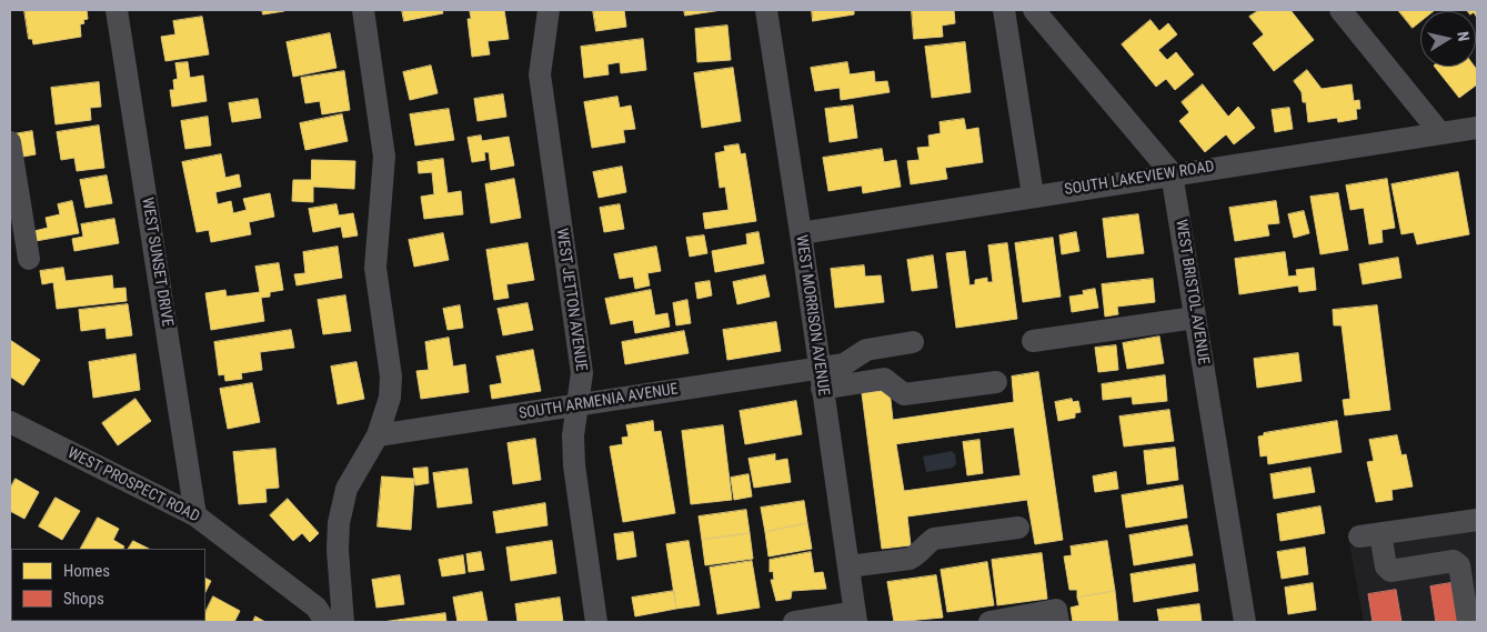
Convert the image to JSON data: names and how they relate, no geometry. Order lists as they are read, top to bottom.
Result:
{
  "streets": {
    "street": [
      "SOUTH LAKEVIEW ROAD",
      "WEST SUNSET DRIVE",
      "WEST BRISTOL AVENUE",
      "WEST JETTON AVENUE",
      "WEST MORRISON AVENUE",
      "SOUTH ARMENIA AVENUE",
      "WEST PROSPECT ROAD"
    ]
  },
  "crossings": [
    ["SOUTH LAKEVIEW ROAD", "WEST BRISTOL AVENUE"],
    ["SOUTH LAKEVIEW ROAD", "WEST MORRISON AVENUE"],
    ["WEST SUNSET DRIVE", "WEST PROSPECT ROAD"],
    ["WEST JETTON AVENUE", "SOUTH ARMENIA AVENUE"],
    ["WEST MORRISON AVENUE", "SOUTH ARMENIA AVENUE"]
  ],
  "legend": ["Homes", "Shops"],
  "north": "right"
}
